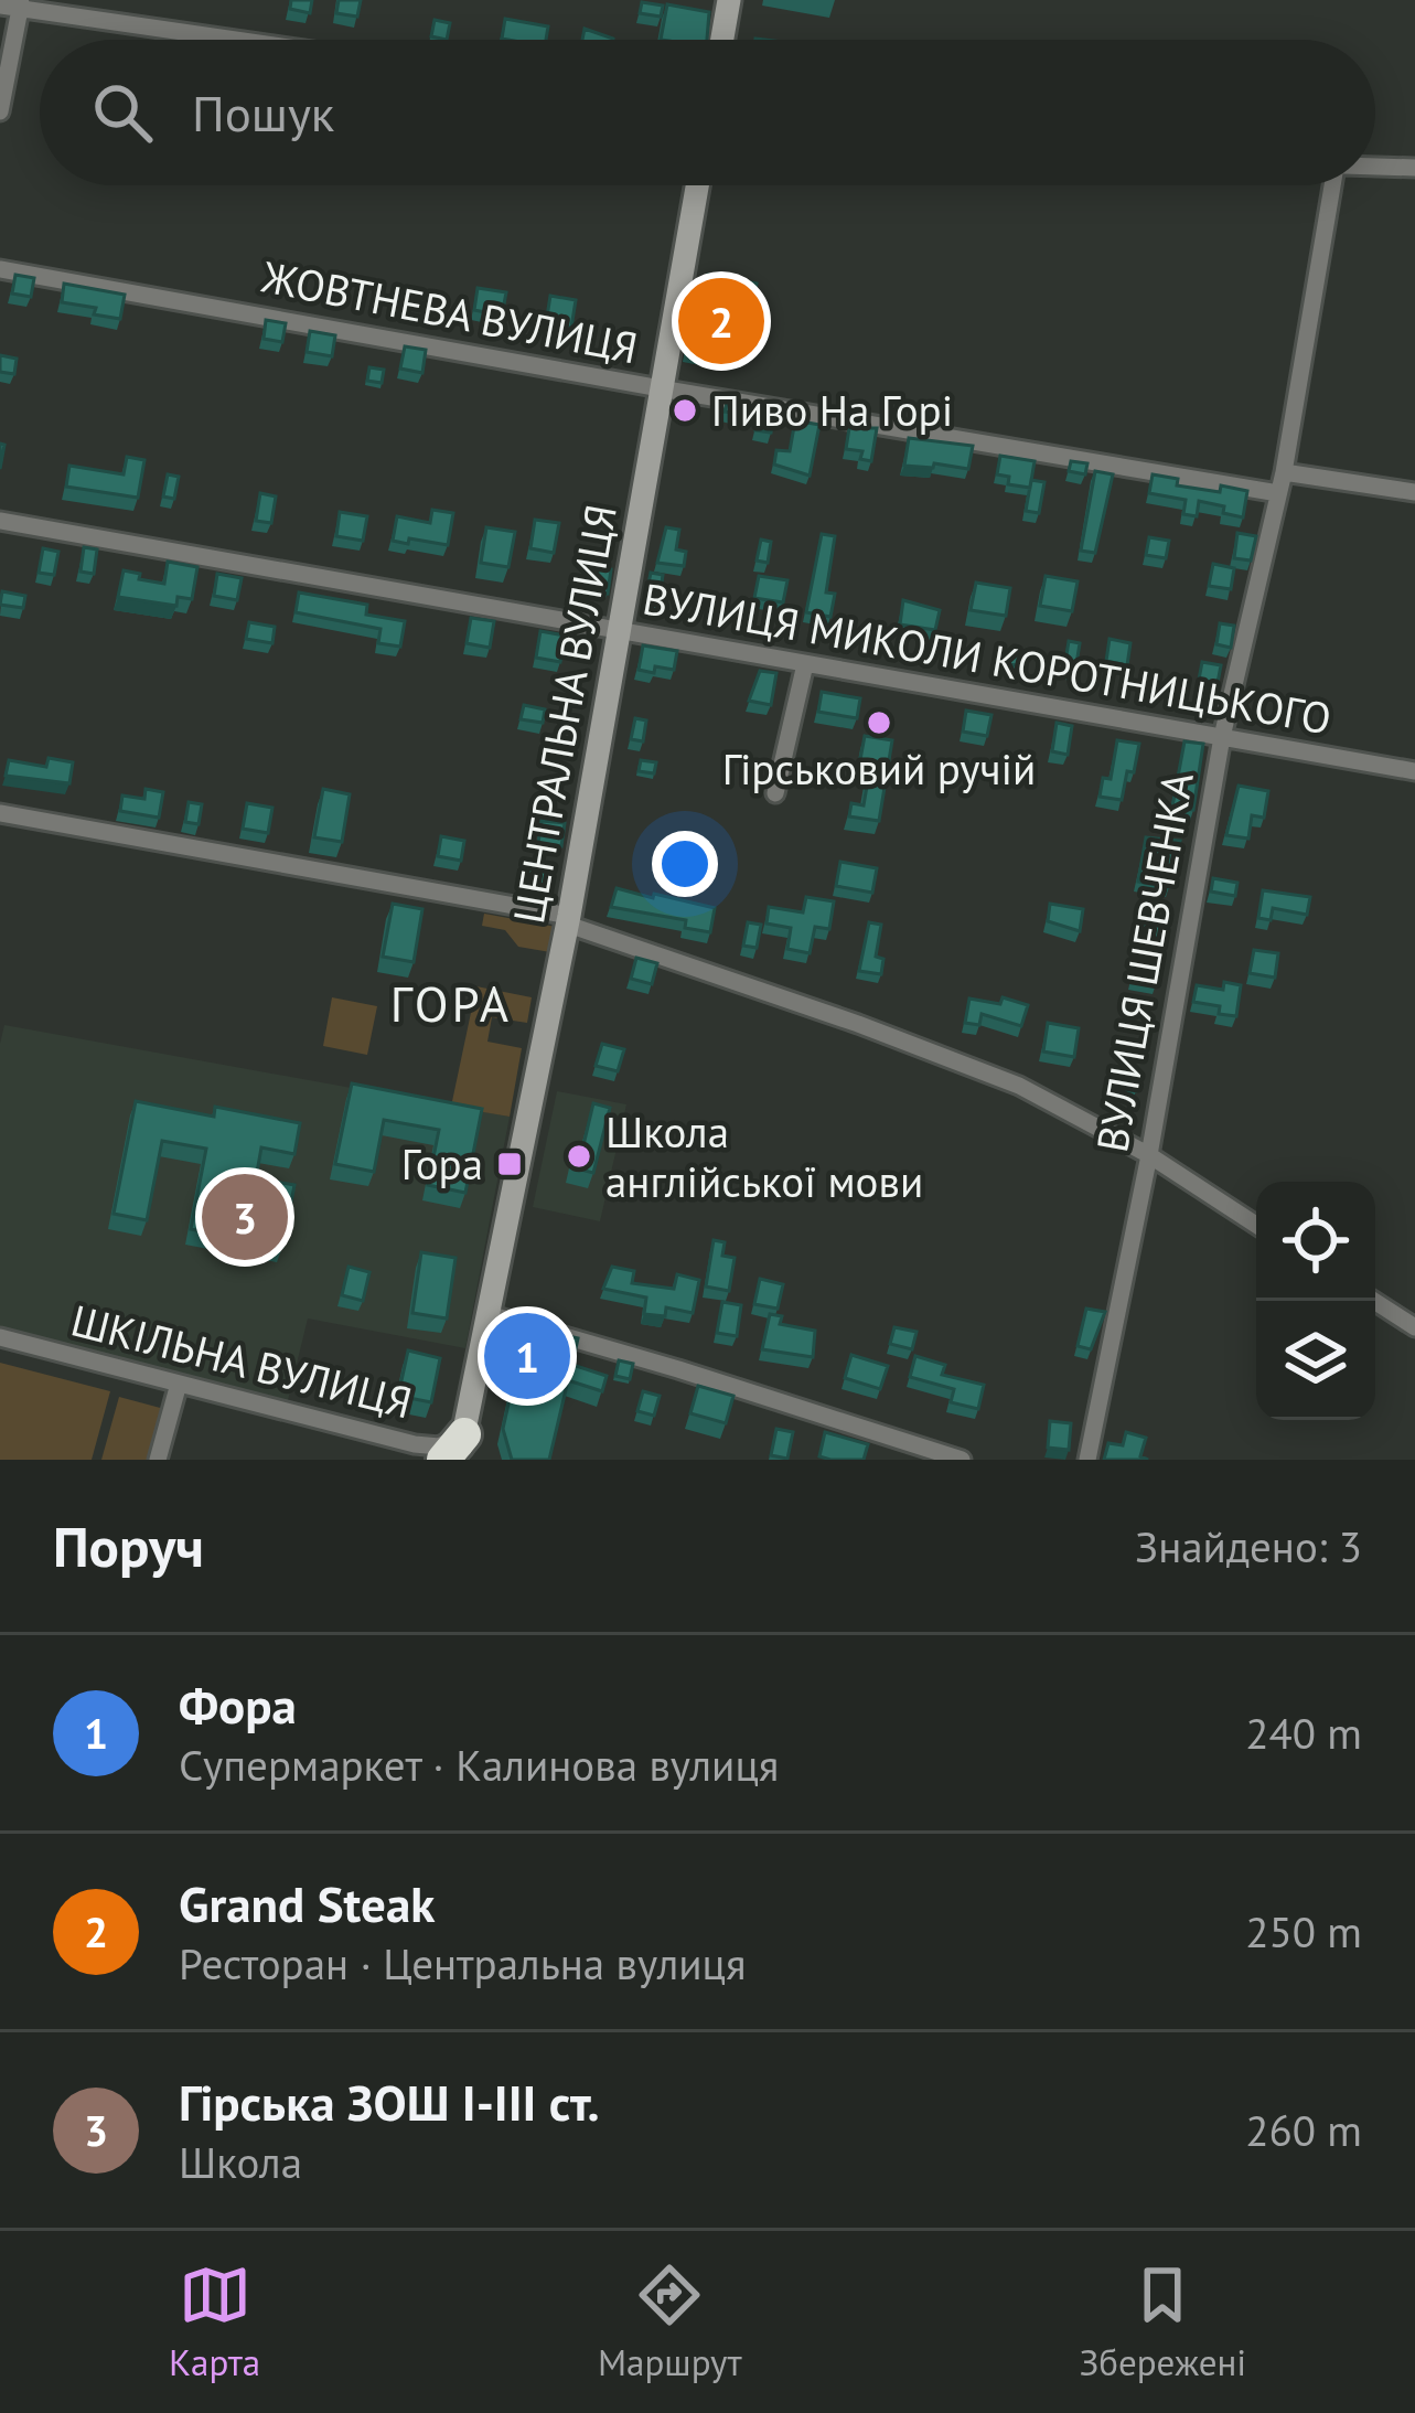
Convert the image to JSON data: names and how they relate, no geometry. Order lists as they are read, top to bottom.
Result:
{
  "streets": {
    "main road": ["ЦЕНТРАЛЬНА ВУЛИЦЯ"],
    "street": [
      "ЖОВТНЕВА ВУЛИЦЯ",
      "ВУЛИЦЯ МИКОЛИ КОРОТНИЦЬКОГО",
      "ВУЛИЦЯ ШЕВЧЕНКА",
      "ШКІЛЬНА ВУЛИЦЯ"
    ]
  },
  "crossings": [
    ["ЖОВТНЕВА ВУЛИЦЯ", "ЦЕНТРАЛЬНА ВУЛИЦЯ"],
    ["ЖОВТНЕВА ВУЛИЦЯ", "ВУЛИЦЯ ШЕВЧЕНКА"],
    ["ВУЛИЦЯ МИКОЛИ КОРОТНИЦЬКОГО", "ЦЕНТРАЛЬНА ВУЛИЦЯ"],
    ["ВУЛИЦЯ МИКОЛИ КОРОТНИЦЬКОГО", "ВУЛИЦЯ ШЕВЧЕНКА"],
    ["ЦЕНТРАЛЬНА ВУЛИЦЯ", "ШКІЛЬНА ВУЛИЦЯ"]
  ],
  "districts": ["ГОРА"],
  "places": {
    "other": ["Пиво На Горі", "Гірськовий ручій", "Школа англійської мови"],
    "transit": ["Гора"]
  },
  "page": {
    "search": "Пошук",
    "pins": ["2", "3", "1"],
    "heading": ["Поруч", "Знайдено: 3"],
    "list": [
      {
        "mark": "1",
        "name": "Фора",
        "note": "Супермаркет · Калинова вулиця",
        "value": "240 m"
      },
      {
        "mark": "2",
        "name": "Grand Steak",
        "note": "Ресторан · Центральна вулиця",
        "value": "250 m"
      },
      {
        "mark": "3",
        "name": "Гірська ЗОШ І-ІІІ ст.",
        "note": "Школа",
        "value": "260 m"
      }
    ],
    "nav": ["Карта", "Маршрут", "Збережені"]
  }
}
